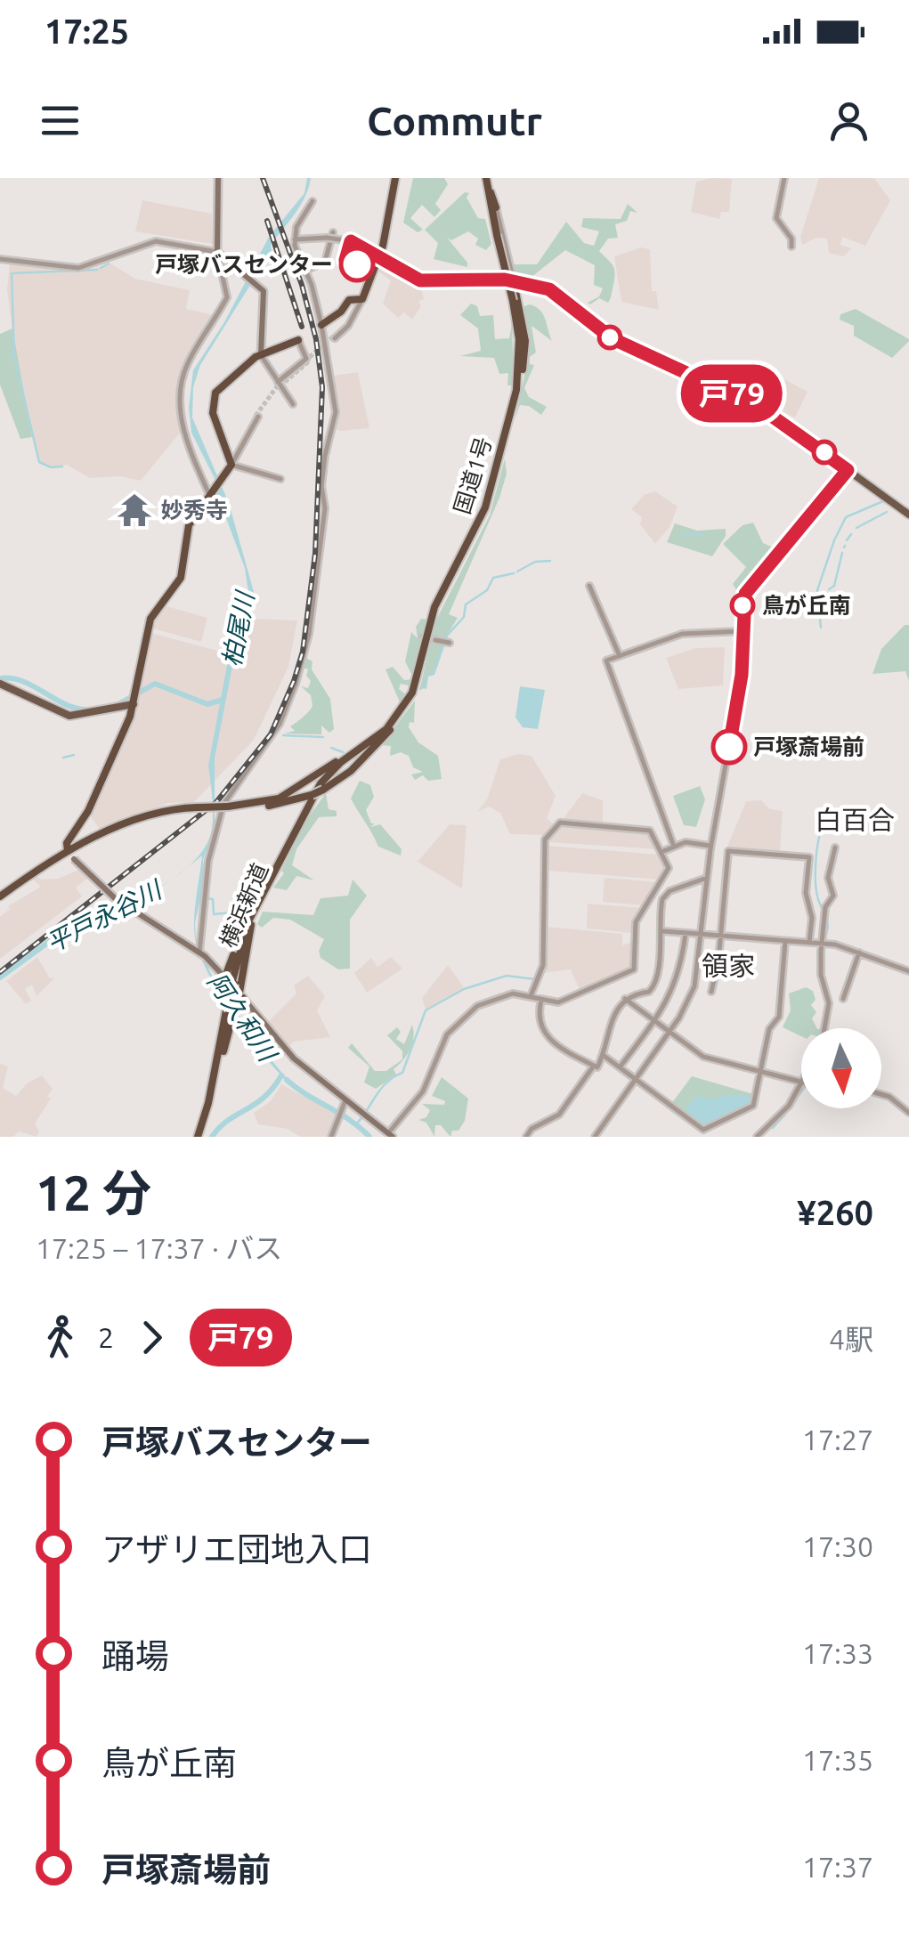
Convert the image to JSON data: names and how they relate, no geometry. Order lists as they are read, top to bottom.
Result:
{
  "streets": {
    "highway": ["国道1号", "横浜新道"]
  },
  "crossings": [
    ["国道1号", "横浜新道"]
  ],
  "districts": ["白百合", "領家"],
  "water": ["柏尾川", "平戸永谷川", "阿久和川"],
  "places": {
    "other": ["戸塚バスセンター", "鳥が丘南", "戸塚斎場前"],
    "temple": ["妙秀寺"]
  },
  "lines": ["bus line 戸79"],
  "north": "bottom",
  "page": {
    "status": "17:25",
    "header": "Commutr",
    "on_map": "戸79",
    "heading": ["12 分", "17:25 – 17:37 · バス", "¥260"],
    "legs": ["2", "戸79", "4駅"],
    "list": [
      {
        "name": "戸塚バスセンター",
        "value": "17:27"
      },
      {
        "name": "アザリエ団地入口",
        "value": "17:30"
      },
      {
        "name": "踊場",
        "value": "17:33"
      },
      {
        "name": "鳥が丘南",
        "value": "17:35"
      },
      {
        "name": "戸塚斎場前",
        "value": "17:37"
      }
    ]
  }
}
